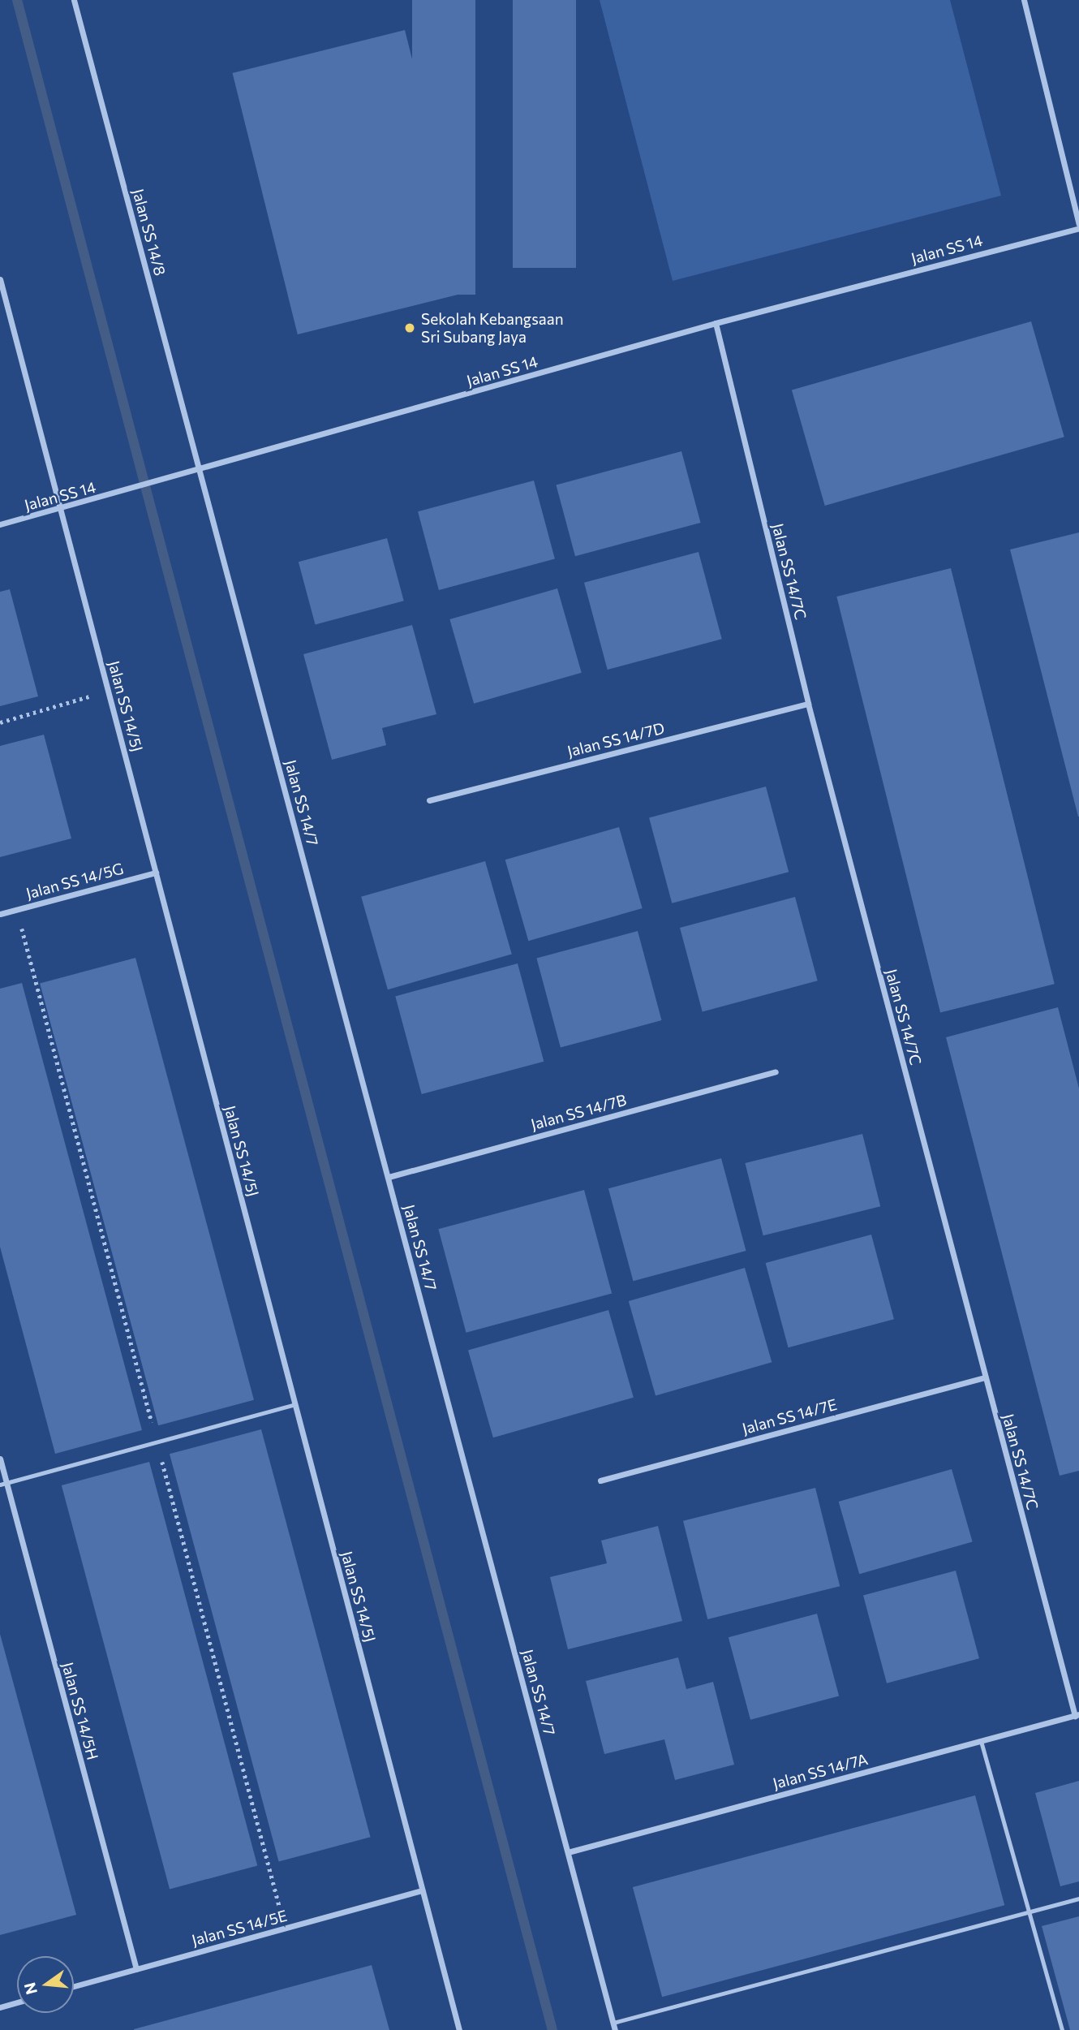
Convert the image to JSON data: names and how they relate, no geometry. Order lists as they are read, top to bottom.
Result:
{
  "streets": {
    "street": [
      "Jalan SS 14/8",
      "Jalan SS 14",
      "Jalan SS 14/7C",
      "Jalan SS 14/5J",
      "Jalan SS 14/7D",
      "Jalan SS 14/7",
      "Jalan SS 14/5G",
      "Jalan SS 14/7B",
      "Jalan SS 14/7E",
      "Jalan SS 14/5H",
      "Jalan SS 14/7A",
      "Jalan SS 14/5E"
    ]
  },
  "crossings": [
    ["Jalan SS 14/8", "Jalan SS 14"],
    ["Jalan SS 14/8", "Jalan SS 14/7"],
    ["Jalan SS 14", "Jalan SS 14/7C"],
    ["Jalan SS 14", "Jalan SS 14/5J"],
    ["Jalan SS 14", "Jalan SS 14/7"],
    ["Jalan SS 14/7C", "Jalan SS 14/7D"],
    ["Jalan SS 14/7C", "Jalan SS 14/7E"],
    ["Jalan SS 14/7C", "Jalan SS 14/7A"],
    ["Jalan SS 14/5J", "Jalan SS 14/5G"],
    ["Jalan SS 14/5J", "Jalan SS 14/5E"],
    ["Jalan SS 14/7", "Jalan SS 14/7B"],
    ["Jalan SS 14/7", "Jalan SS 14/7A"],
    ["Jalan SS 14/5H", "Jalan SS 14/5E"]
  ],
  "places": ["Sekolah Kebangsaan Sri Subang Jaya"],
  "north": "left"
}
